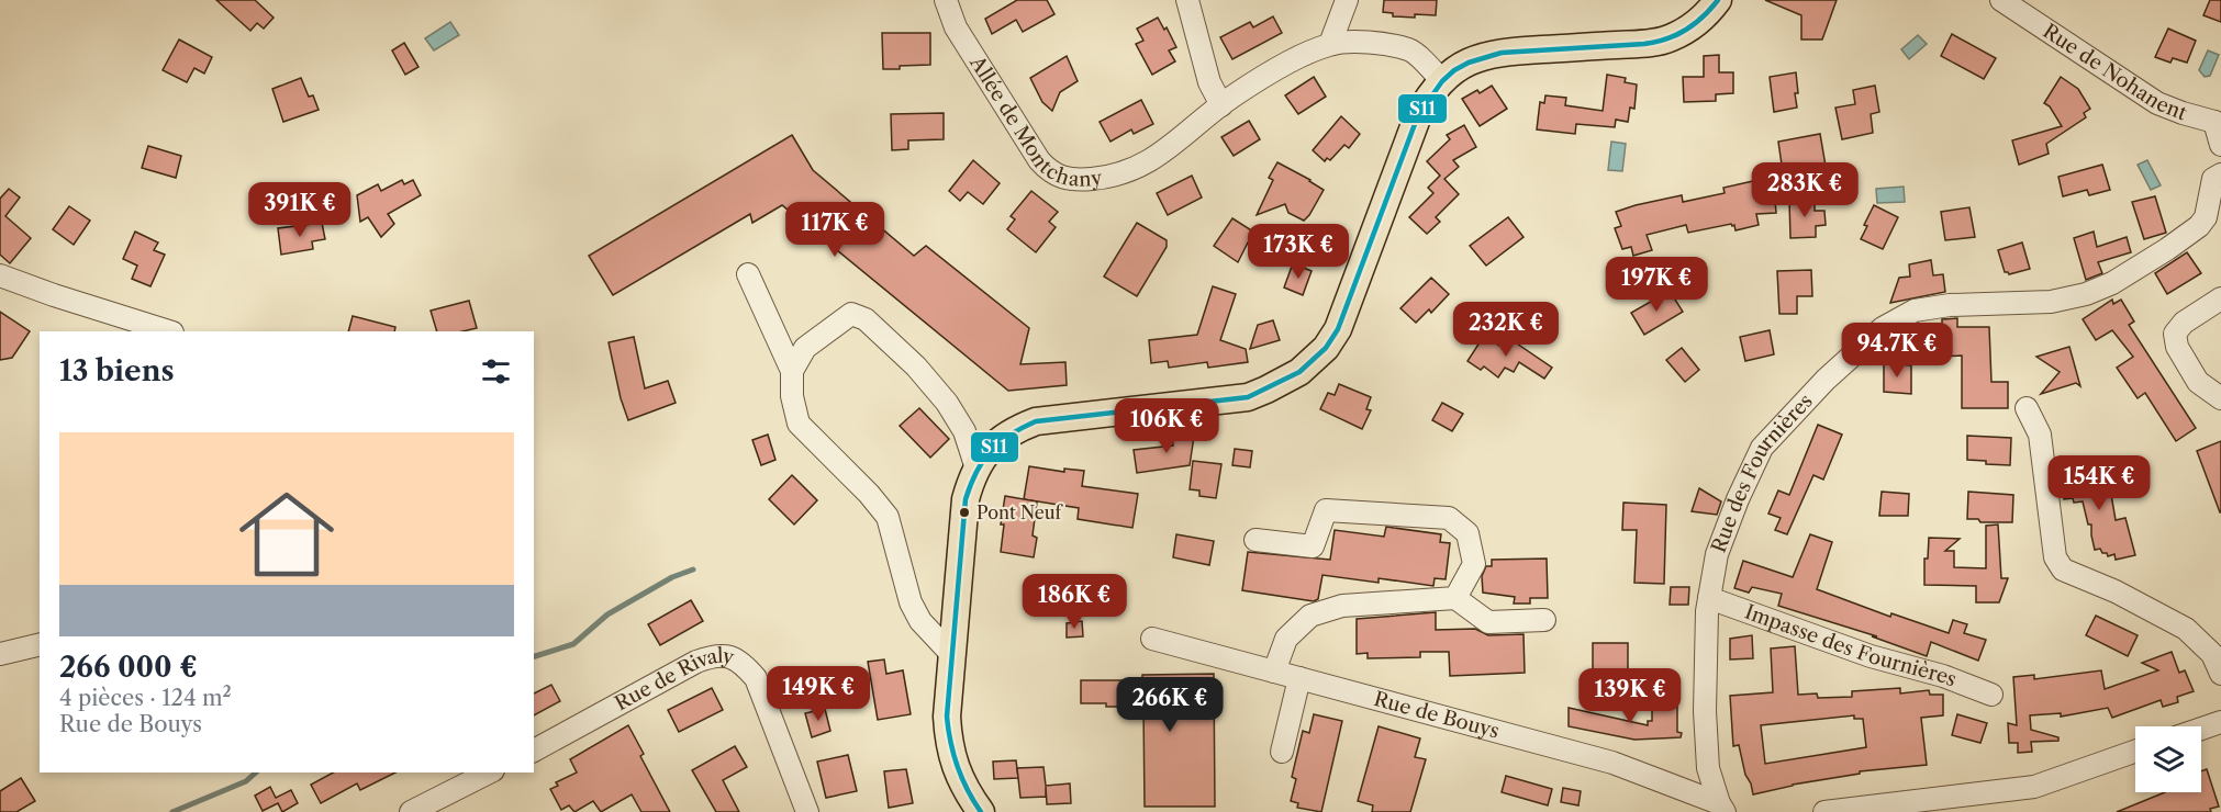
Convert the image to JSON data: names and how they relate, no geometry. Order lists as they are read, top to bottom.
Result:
{
  "streets": {
    "street": [
      "Rue de Nohanent",
      "Allée de Montchany",
      "Rue des Fournières",
      "Impasse des Fournières",
      "Rue de Rivaly",
      "Rue de Bouys"
    ]
  },
  "crossings": [
    ["Rue des Fournières", "Impasse des Fournières"],
    ["Rue des Fournières", "Rue de Bouys"]
  ],
  "places": ["Pont Neuf"],
  "lines": ["transit line S11"],
  "page": {
    "price": [
      "283K €",
      "391K €",
      "117K €",
      "173K €",
      "197K €",
      "232K €",
      "94.7K €",
      "106K €",
      "154K €",
      "186K €",
      "149K €",
      "139K €",
      "266K €"
    ],
    "heading": "13 biens",
    "list": [
      {
        "name": "266 000 €",
        "note": "4 pièces · 124 m² · Rue de Bouys"
      }
    ]
  }
}
